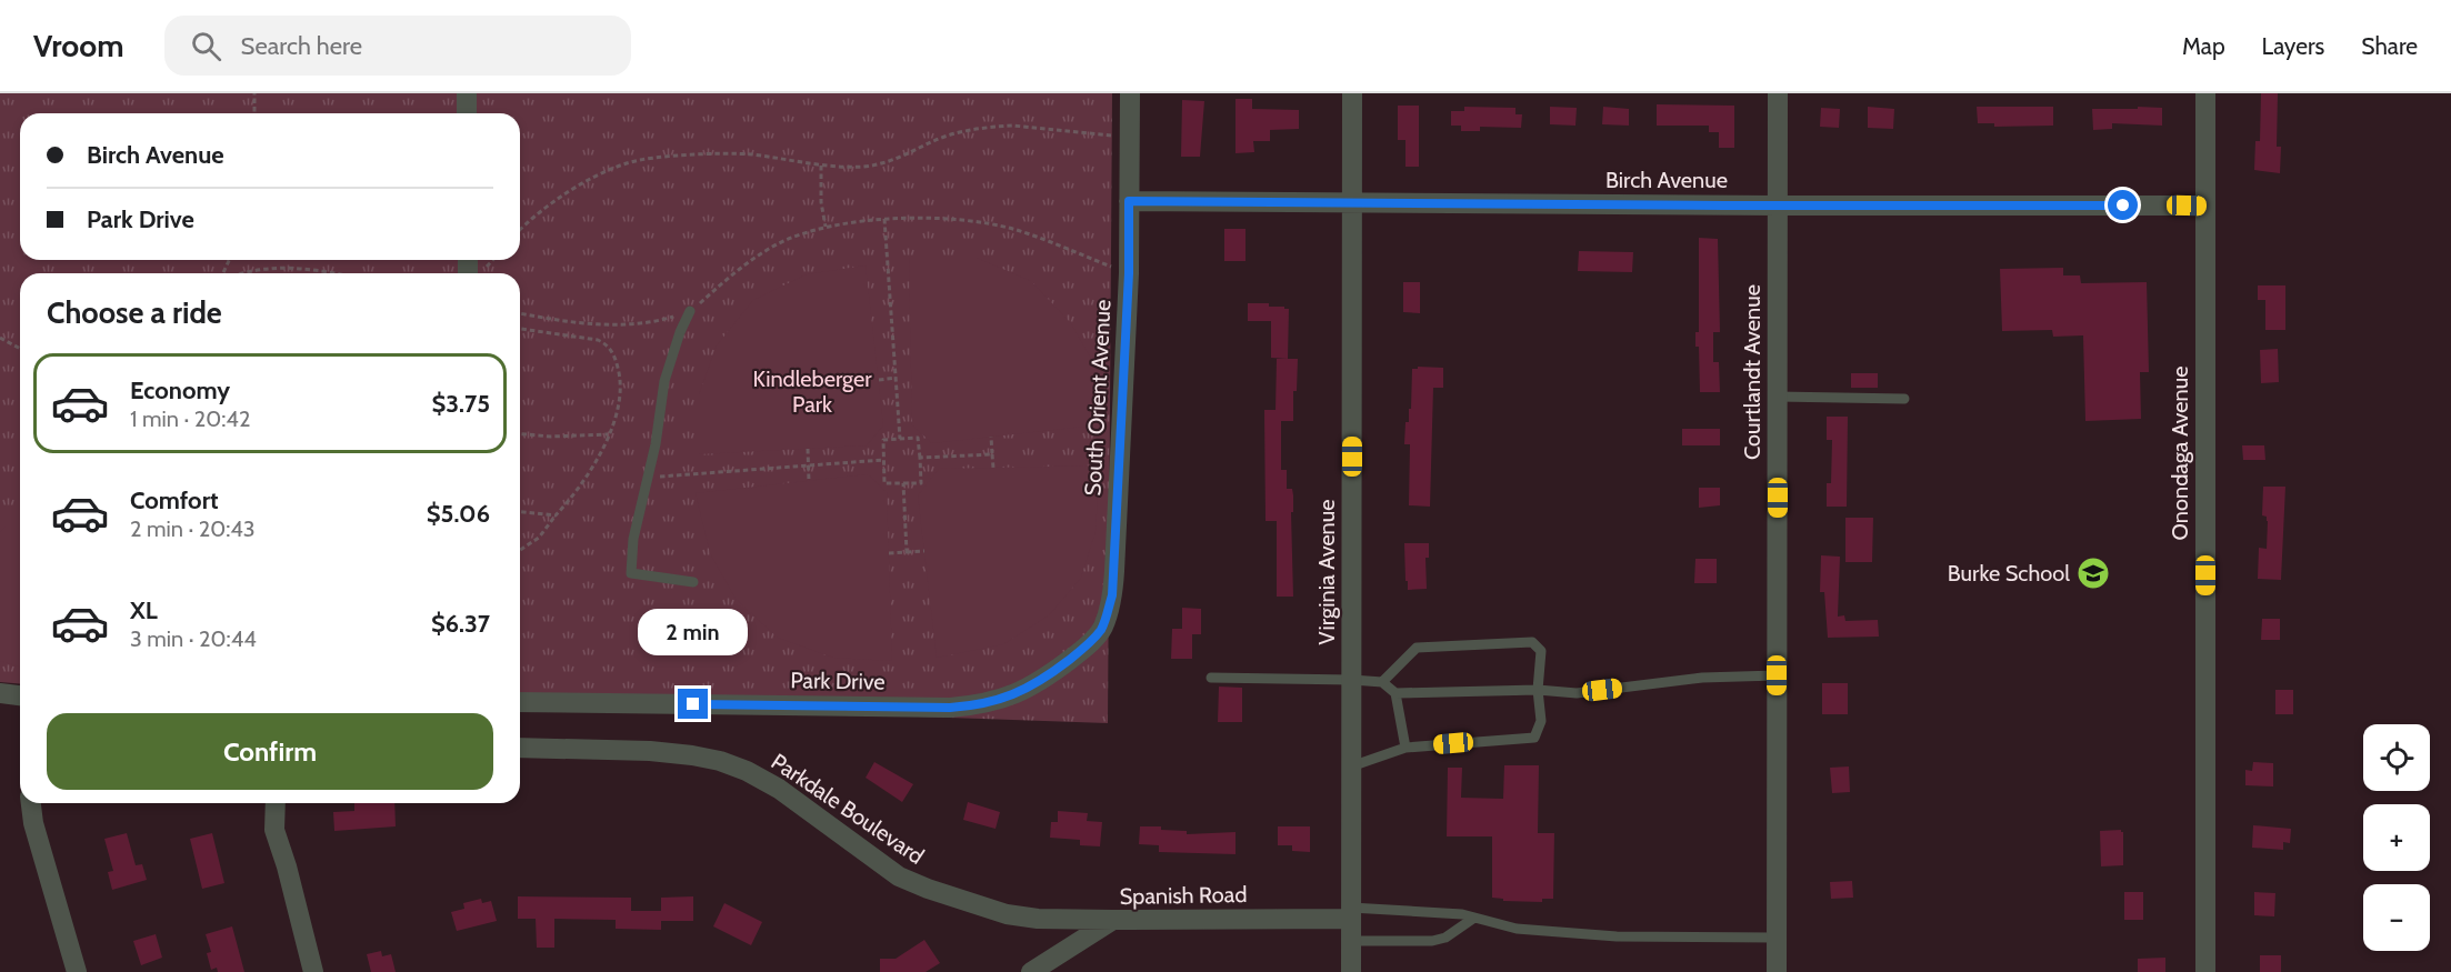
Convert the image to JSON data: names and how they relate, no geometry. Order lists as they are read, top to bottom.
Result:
{
  "streets": {
    "street": [
      "Birch Avenue",
      "Courtlandt Avenue",
      "South Orient Avenue",
      "Onondaga Avenue",
      "Virginia Avenue",
      "Park Drive",
      "Parkdale Boulevard",
      "Spanish Road"
    ]
  },
  "crossings": [
    ["Birch Avenue", "Courtlandt Avenue"],
    ["Birch Avenue", "South Orient Avenue"],
    ["Birch Avenue", "Onondaga Avenue"],
    ["Birch Avenue", "Virginia Avenue"],
    ["South Orient Avenue", "Park Drive"],
    ["Virginia Avenue", "Spanish Road"],
    ["Parkdale Boulevard", "Spanish Road"]
  ],
  "parks": ["Kindleberger Park"],
  "places": {
    "school or university": ["Burke School"]
  },
  "page": {
    "header": "Vroom",
    "search": "Search here",
    "nav": ["Map", "Layers", "Share"],
    "banner": ["Birch Avenue", "Park Drive"],
    "heading": "Choose a ride",
    "list": [
      {
        "name": "Economy",
        "note": "1 min · 20:42",
        "value": "$3.75"
      },
      {
        "name": "Comfort",
        "note": "2 min · 20:43",
        "value": "$5.06"
      },
      {
        "name": "XL",
        "note": "3 min · 20:44",
        "value": "$6.37"
      }
    ],
    "bubble": "2 min",
    "buttons": "Confirm",
    "map_buttons": ["+", "−"]
  }
}
